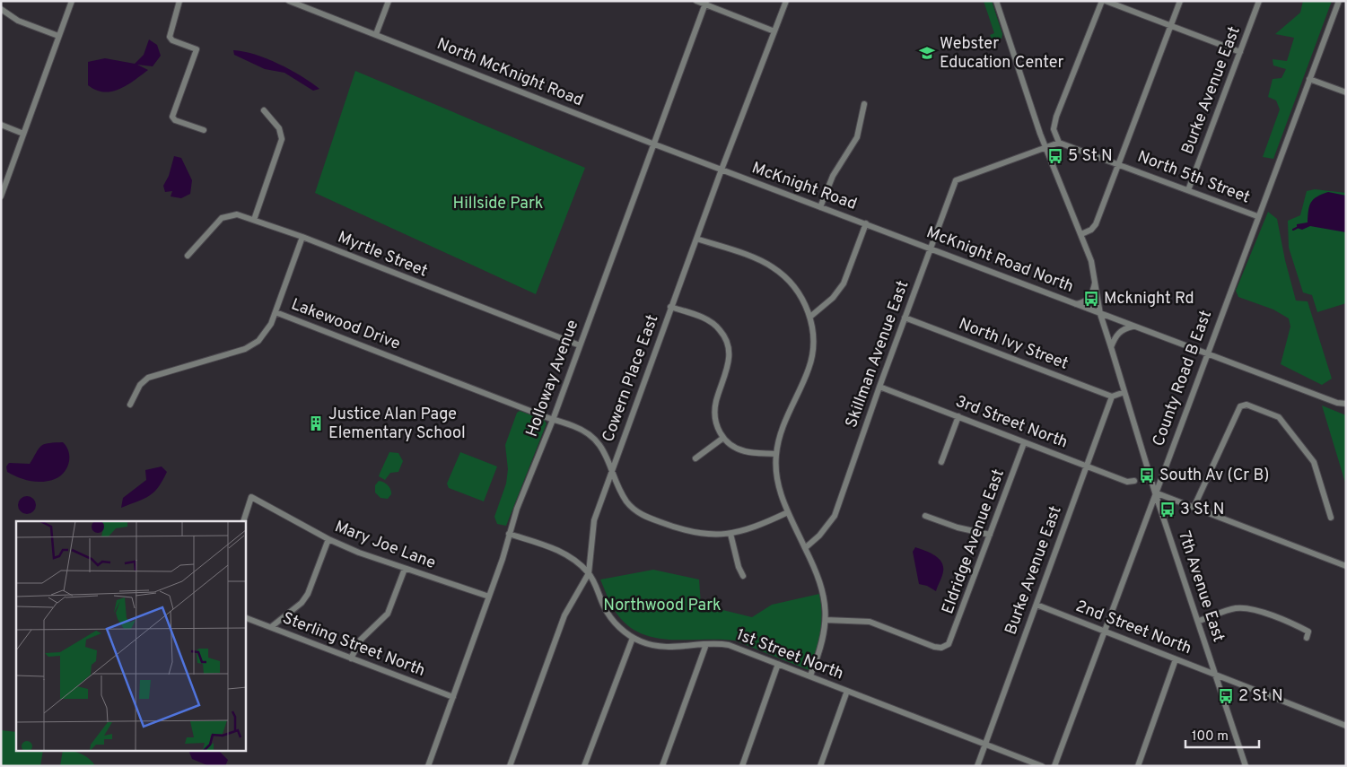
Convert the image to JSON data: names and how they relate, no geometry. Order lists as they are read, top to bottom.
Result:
{
  "streets": {
    "street": [
      "North McKnight Road",
      "Burke Avenue East",
      "North 5th Street",
      "McKnight Road",
      "Myrtle Street",
      "McKnight Road North",
      "Lakewood Drive",
      "North Ivy Street",
      "Skillman Avenue East",
      "Holloway Avenue",
      "Cowern Place East",
      "County Road B East",
      "3rd Street North",
      "Eldridge Avenue East",
      "Mary Joe Lane",
      "7th Avenue East",
      "2nd Street North",
      "Sterling Street North",
      "1st Street North"
    ]
  },
  "crossings": [
    ["North McKnight Road", "McKnight Road"],
    ["North McKnight Road", "Holloway Avenue"],
    ["North McKnight Road", "Cowern Place East"],
    ["Burke Avenue East", "North 5th Street"],
    ["Burke Avenue East", "North Ivy Street"],
    ["Burke Avenue East", "3rd Street North"],
    ["Burke Avenue East", "2nd Street North"],
    ["Burke Avenue East", "1st Street North"],
    ["North 5th Street", "County Road B East"],
    ["McKnight Road", "McKnight Road North"],
    ["McKnight Road", "Cowern Place East"],
    ["Myrtle Street", "Holloway Avenue"],
    ["McKnight Road North", "Skillman Avenue East"],
    ["McKnight Road North", "County Road B East"],
    ["McKnight Road North", "7th Avenue East"],
    ["Lakewood Drive", "Holloway Avenue"],
    ["Lakewood Drive", "Cowern Place East"],
    ["North Ivy Street", "Skillman Avenue East"],
    ["Skillman Avenue East", "3rd Street North"],
    ["Skillman Avenue East", "7th Avenue East"],
    ["Holloway Avenue", "Mary Joe Lane"],
    ["Holloway Avenue", "Sterling Street North"],
    ["Holloway Avenue", "1st Street North"],
    ["Cowern Place East", "1st Street North"],
    ["County Road B East", "7th Avenue East"],
    ["County Road B East", "2nd Street North"],
    ["3rd Street North", "Eldridge Avenue East"],
    ["7th Avenue East", "2nd Street North"]
  ],
  "parks": ["Hillside Park", "Northwood Park"],
  "places": {
    "school or university": ["Webster Education Center"],
    "bus stop": [
      "5 St N",
      "Mcknight Rd",
      "South Av (Cr B)",
      "3 St N",
      "2 St N"
    ],
    "building": ["Justice Alan Page Elementary School"]
  },
  "scale_bar": "100 m"
}
